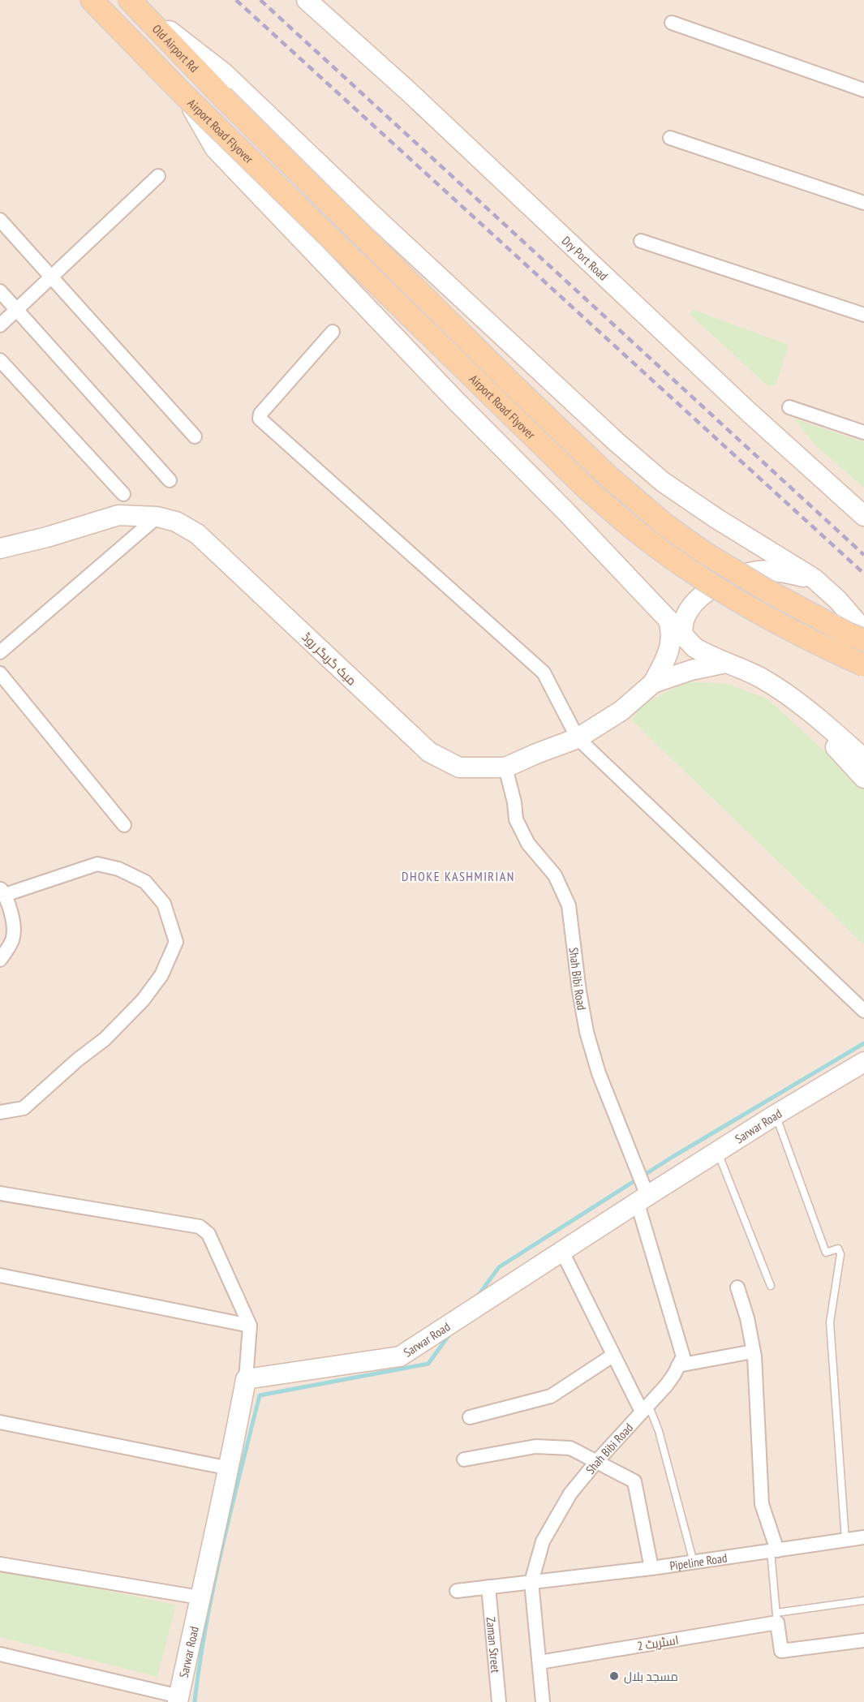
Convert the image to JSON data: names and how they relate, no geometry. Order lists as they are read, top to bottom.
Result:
{
  "streets": {
    "main road": ["Old Airport Rd", "Airport Road Flyover"],
    "street": [
      "Dry Port Road",
      "میک گریگر روڈ",
      "Shah Bibi Road",
      "Sarwar Road",
      "Pipeline Road",
      "اسٹریٹ 2",
      "Zaman Street"
    ]
  },
  "crossings": [
    ["Old Airport Rd", "Airport Road Flyover"],
    ["میک گریگر روڈ", "Shah Bibi Road"],
    ["Shah Bibi Road", "Sarwar Road"],
    ["Shah Bibi Road", "Pipeline Road"],
    ["Shah Bibi Road", "اسٹریٹ 2"],
    ["Pipeline Road", "Zaman Street"]
  ],
  "districts": ["DHOKE KASHMIRIAN"],
  "places": ["مسجد بلال"]
}
